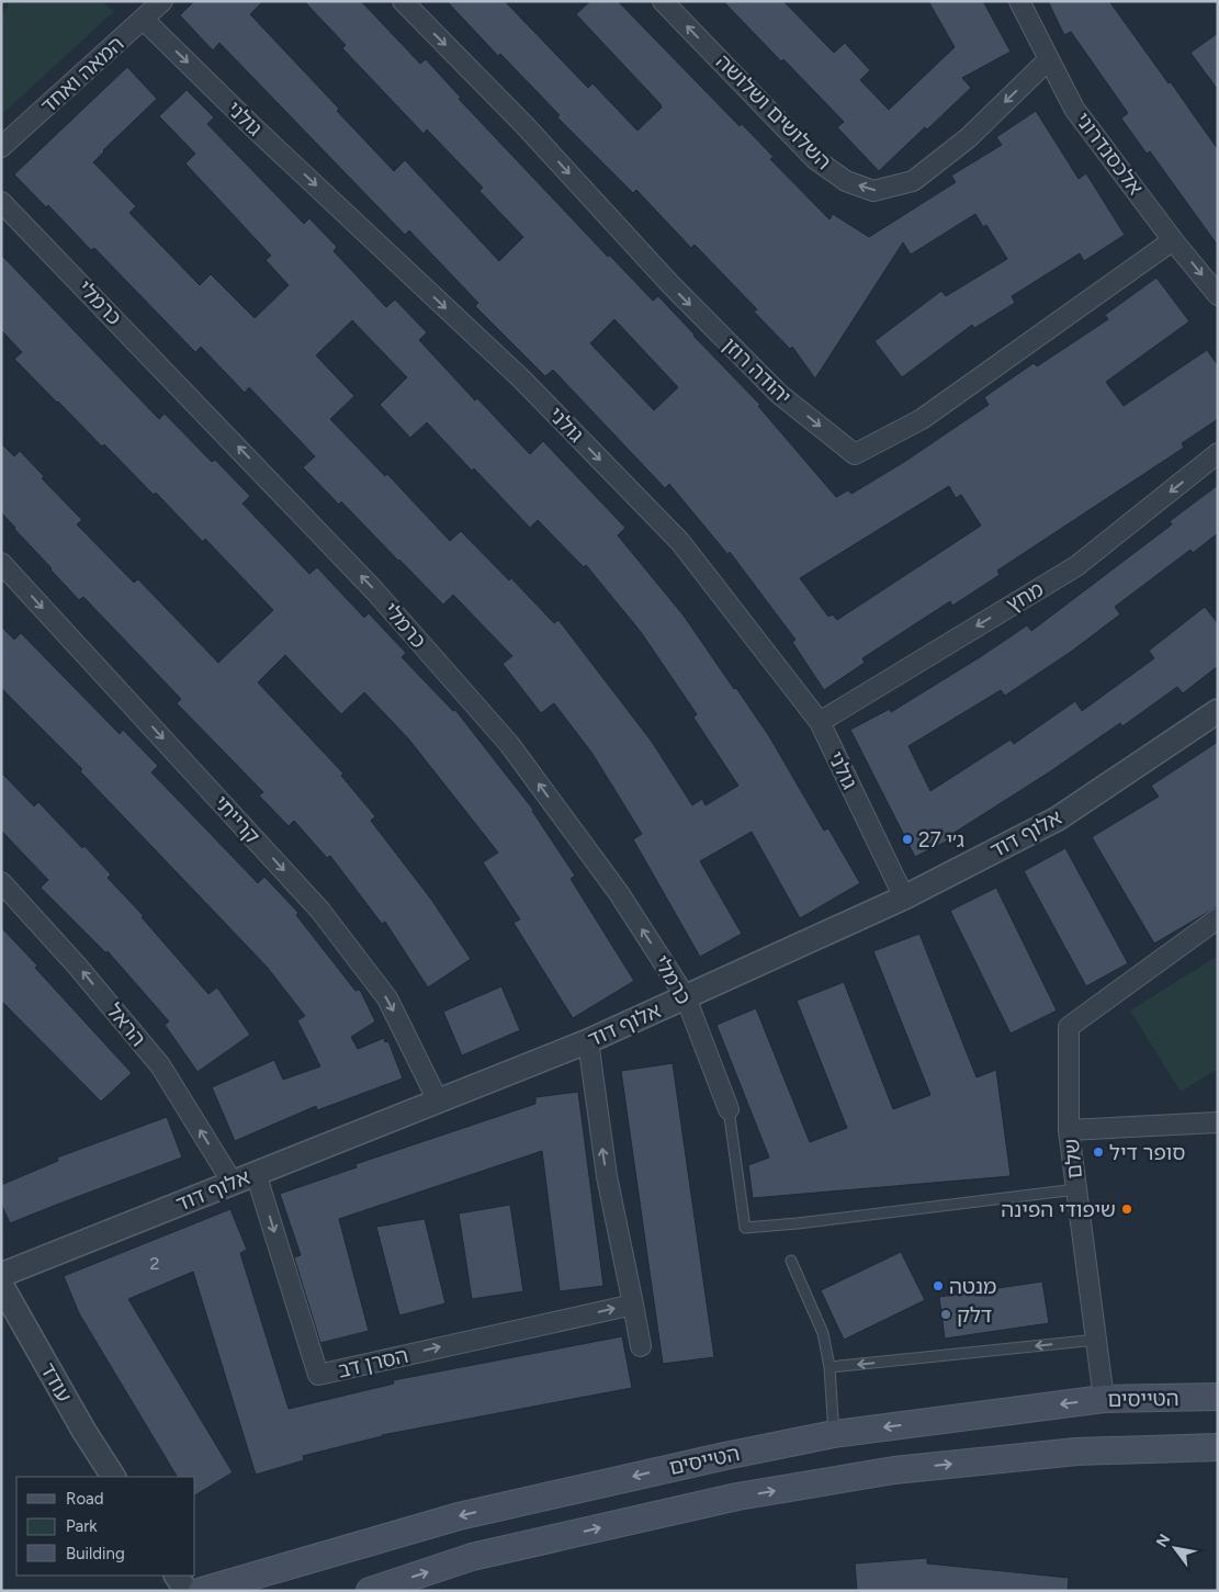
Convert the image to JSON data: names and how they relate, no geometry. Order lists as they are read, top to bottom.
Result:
{
  "streets": {
    "main road": ["הטייסים"],
    "street": [
      "המאה ואחד",
      "השלושים ושלושה",
      "גולני",
      "אלכסנדרוני",
      "כרמלי",
      "יהודה רוזן",
      "מחץ",
      "קרייתי",
      "אלוף דוד",
      "הראל",
      "שלם",
      "הסרן דב",
      "עודד"
    ]
  },
  "crossings": [
    ["המאה ואחד", "גולני"],
    ["השלושים ושלושה", "אלכסנדרוני"],
    ["גולני", "מחץ"],
    ["גולני", "אלוף דוד"],
    ["אלכסנדרוני", "יהודה רוזן"],
    ["כרמלי", "אלוף דוד"],
    ["קרייתי", "אלוף דוד"],
    ["אלוף דוד", "הראל"],
    ["אלוף דוד", "הסרן דב"],
    ["שלם", "הטייסים"]
  ],
  "one_way": [
    "גולני",
    "כרמלי",
    "מחץ",
    "קרייתי",
    "הראל"
  ],
  "places": [
    "ג׳י 27",
    "סופר דיל",
    "שיפודי הפינה",
    "מנטה",
    "דלק"
  ],
  "house_numbers": ["2"],
  "legend": ["Road", "Park", "Building"],
  "north": "top left"
}
